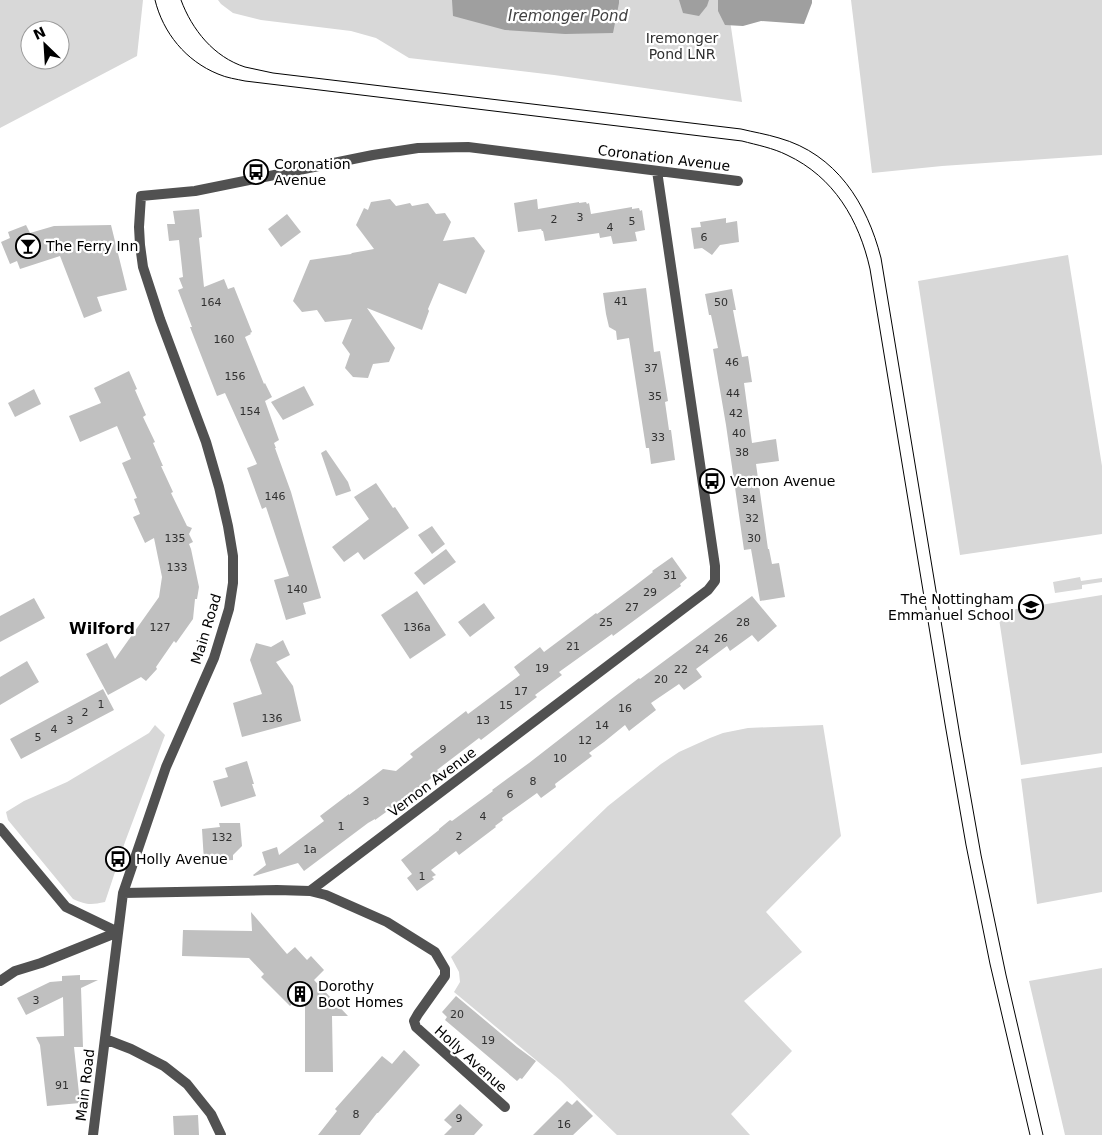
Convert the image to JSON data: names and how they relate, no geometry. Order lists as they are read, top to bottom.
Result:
{
  "streets": {
    "street": [
      "Coronation Avenue",
      "Main Road",
      "Vernon Avenue",
      "Holly Avenue"
    ]
  },
  "crossings": [
    ["Coronation Avenue", "Main Road"],
    ["Coronation Avenue", "Vernon Avenue"],
    ["Main Road", "Holly Avenue"],
    ["Vernon Avenue", "Holly Avenue"]
  ],
  "districts": ["Wilford"],
  "water": ["Iremonger Pond"],
  "parks": ["Iremonger Pond LNR"],
  "places": {
    "bus stop": ["Coronation Avenue", "Vernon Avenue", "Holly Avenue"],
    "bar": ["The Ferry Inn"],
    "school or university": ["The Nottingham Emmanuel School"],
    "building": ["Dorothy Boot Homes"]
  },
  "house_numbers": [
    "3",
    "2",
    "5",
    "4",
    "6",
    "41",
    "164",
    "50",
    "160",
    "46",
    "37",
    "156",
    "44",
    "35",
    "154",
    "42",
    "40",
    "33",
    "38",
    "146",
    "34",
    "32",
    "135",
    "30",
    "133",
    "31",
    "140",
    "29",
    "27",
    "25",
    "28",
    "127",
    "136a",
    "26",
    "21",
    "24",
    "19",
    "22",
    "20",
    "17",
    "1",
    "15",
    "16",
    "2",
    "136",
    "3",
    "13",
    "14",
    "4",
    "5",
    "12",
    "9",
    "10",
    "8",
    "6",
    "3",
    "4",
    "1",
    "2",
    "132",
    "1a",
    "1",
    "3",
    "20",
    "19",
    "91",
    "8",
    "9",
    "16"
  ],
  "north": "top left"
}
